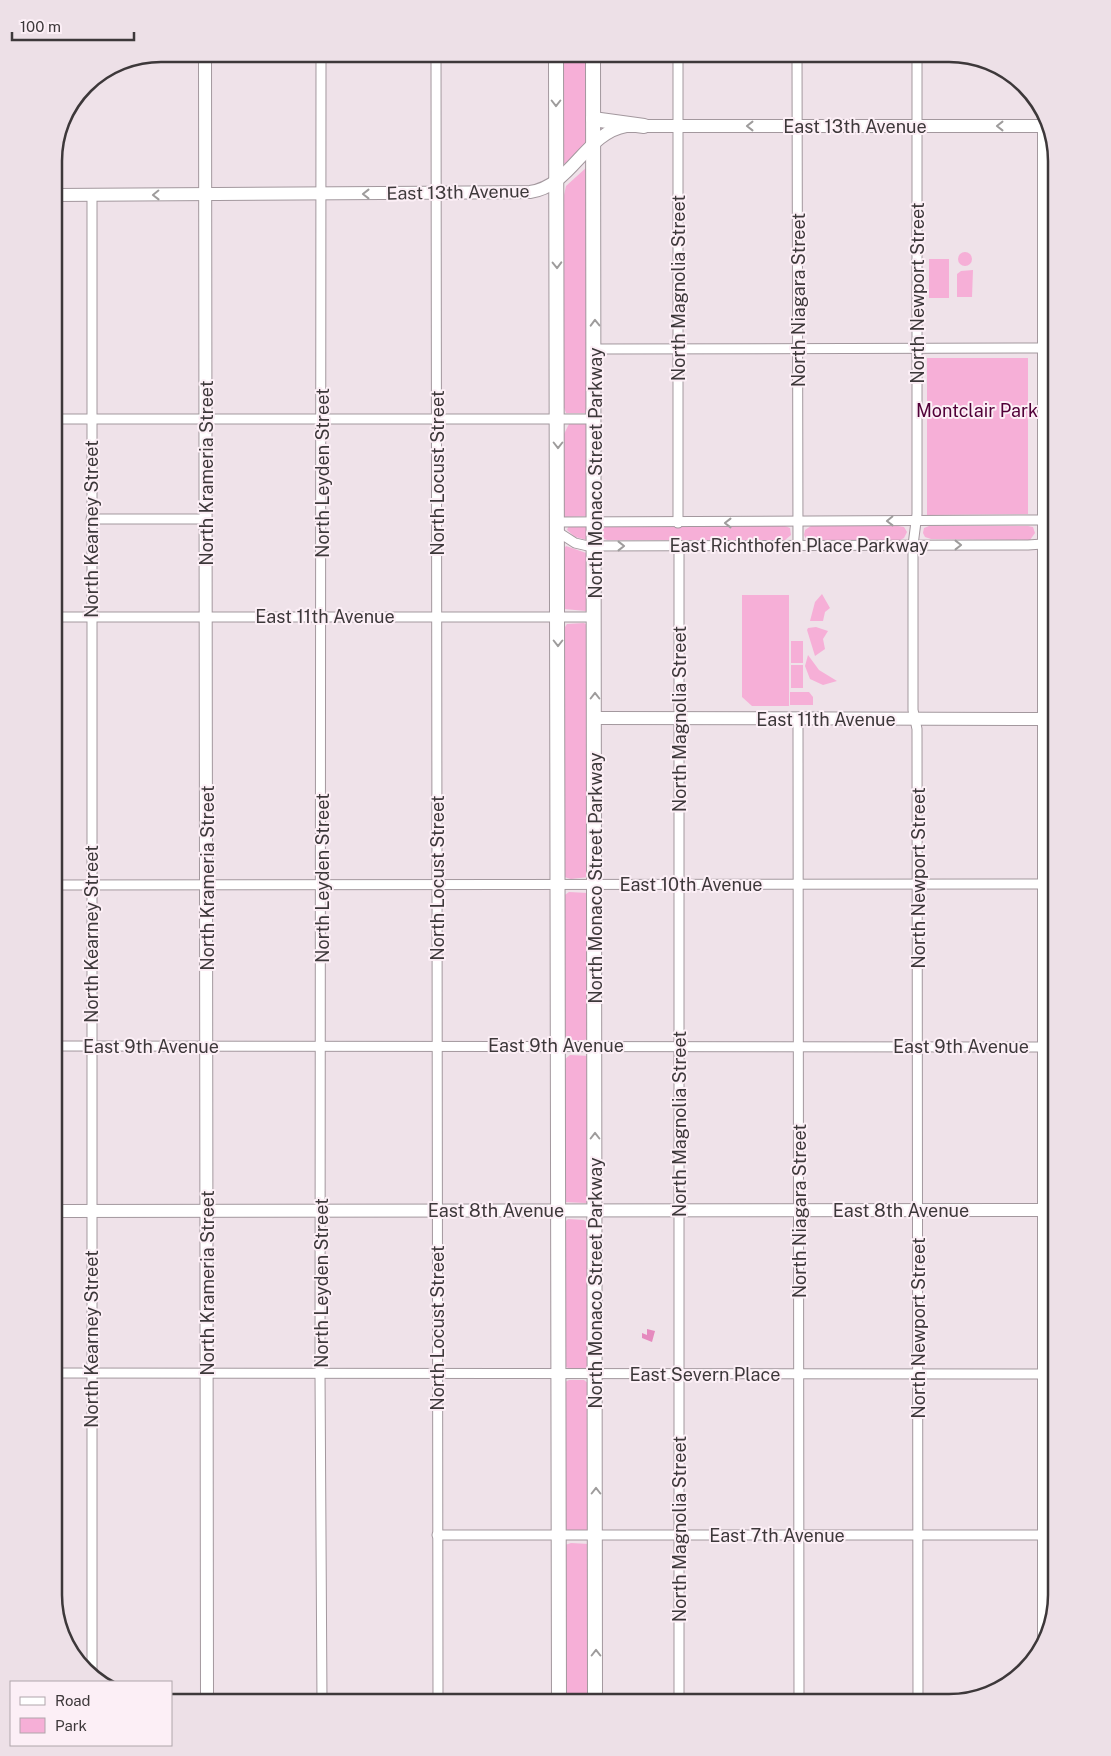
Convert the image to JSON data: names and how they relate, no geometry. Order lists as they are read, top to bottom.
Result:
{
  "streets": {
    "main road": ["North Monaco Street Parkway"],
    "street": [
      "East 13th Avenue",
      "North Magnolia Street",
      "North Newport Street",
      "North Niagara Street",
      "North Krameria Street",
      "North Leyden Street",
      "North Locust Street",
      "North Kearney Street",
      "East Richthofen Place Parkway",
      "East 11th Avenue",
      "East 10th Avenue",
      "East 9th Avenue",
      "East 8th Avenue",
      "East Severn Place",
      "East 7th Avenue"
    ]
  },
  "crossings": [
    ["East 13th Avenue", "North Magnolia Street"],
    ["East 13th Avenue", "North Newport Street"],
    ["East 13th Avenue", "North Niagara Street"],
    ["East 13th Avenue", "North Krameria Street"],
    ["East 13th Avenue", "North Leyden Street"],
    ["East 13th Avenue", "North Locust Street"],
    ["East 13th Avenue", "North Monaco Street Parkway"],
    ["East 13th Avenue", "North Kearney Street"],
    ["North Magnolia Street", "East Richthofen Place Parkway"],
    ["North Magnolia Street", "East 11th Avenue"],
    ["North Magnolia Street", "East 10th Avenue"],
    ["North Magnolia Street", "East 9th Avenue"],
    ["North Magnolia Street", "East 8th Avenue"],
    ["North Magnolia Street", "East Severn Place"],
    ["North Magnolia Street", "East 7th Avenue"],
    ["North Newport Street", "East Richthofen Place Parkway"],
    ["North Newport Street", "East 11th Avenue"],
    ["North Newport Street", "East 10th Avenue"],
    ["North Newport Street", "East 9th Avenue"],
    ["North Newport Street", "East 8th Avenue"],
    ["North Newport Street", "East Severn Place"],
    ["North Newport Street", "East 7th Avenue"],
    ["North Niagara Street", "East Richthofen Place Parkway"],
    ["North Niagara Street", "East 11th Avenue"],
    ["North Niagara Street", "East 10th Avenue"],
    ["North Niagara Street", "East 9th Avenue"],
    ["North Niagara Street", "East 8th Avenue"],
    ["North Niagara Street", "East Severn Place"],
    ["North Niagara Street", "East 7th Avenue"],
    ["North Krameria Street", "East 11th Avenue"],
    ["North Krameria Street", "East 10th Avenue"],
    ["North Krameria Street", "East 9th Avenue"],
    ["North Krameria Street", "East 8th Avenue"],
    ["North Krameria Street", "East Severn Place"],
    ["North Leyden Street", "East 11th Avenue"],
    ["North Leyden Street", "East 10th Avenue"],
    ["North Leyden Street", "East 9th Avenue"],
    ["North Leyden Street", "East 8th Avenue"],
    ["North Leyden Street", "East Severn Place"],
    ["North Locust Street", "East 11th Avenue"],
    ["North Locust Street", "East 10th Avenue"],
    ["North Locust Street", "East 9th Avenue"],
    ["North Locust Street", "East 8th Avenue"],
    ["North Locust Street", "East Severn Place"],
    ["North Locust Street", "East 7th Avenue"],
    ["North Monaco Street Parkway", "East Richthofen Place Parkway"],
    ["North Monaco Street Parkway", "East 11th Avenue"],
    ["North Monaco Street Parkway", "East 10th Avenue"],
    ["North Monaco Street Parkway", "East 9th Avenue"],
    ["North Monaco Street Parkway", "East 8th Avenue"],
    ["North Monaco Street Parkway", "East Severn Place"],
    ["North Monaco Street Parkway", "East 7th Avenue"],
    ["North Kearney Street", "East 11th Avenue"],
    ["North Kearney Street", "East 10th Avenue"],
    ["North Kearney Street", "East 9th Avenue"],
    ["North Kearney Street", "East 8th Avenue"],
    ["North Kearney Street", "East Severn Place"]
  ],
  "one_way": ["East 13th Avenue"],
  "parks": ["Montclair Park"],
  "legend": ["Road", "Park"],
  "scale_bar": "100 m"
}
